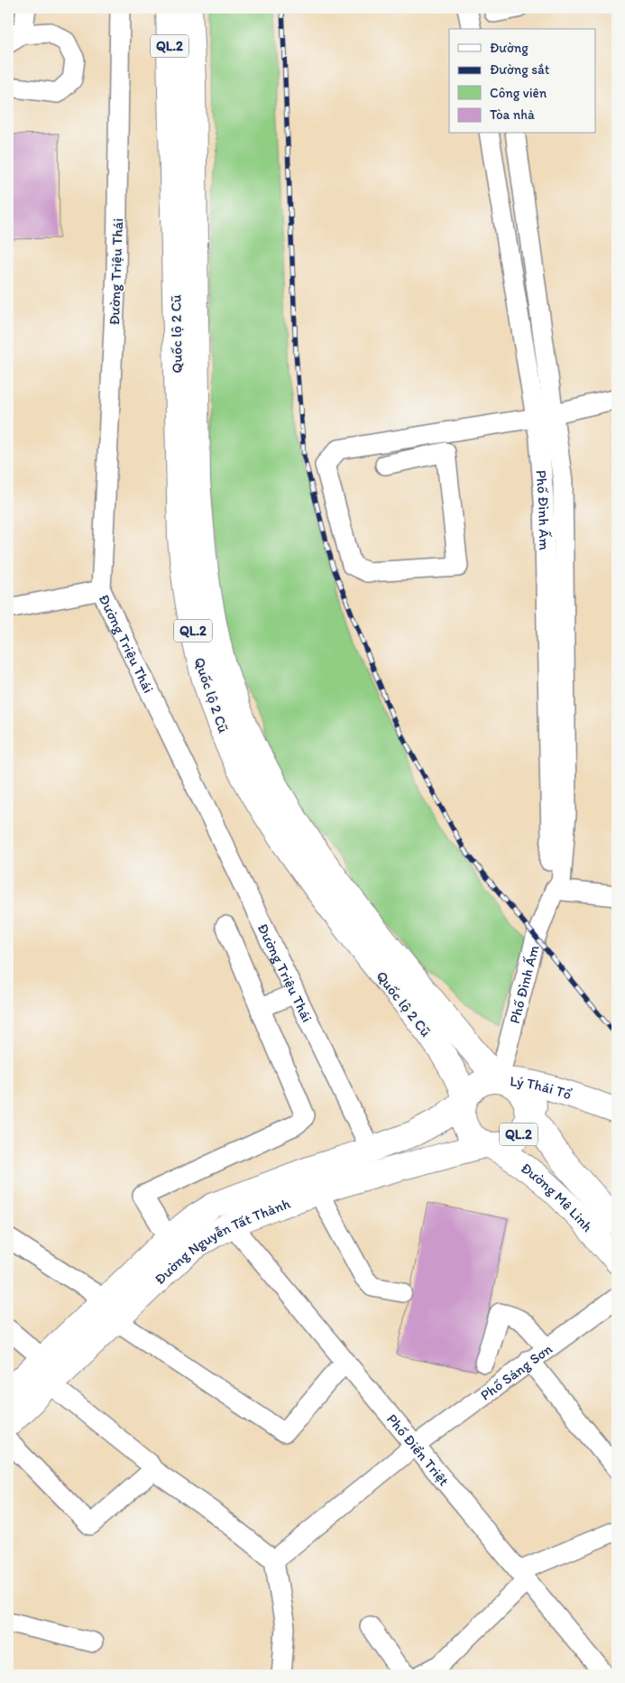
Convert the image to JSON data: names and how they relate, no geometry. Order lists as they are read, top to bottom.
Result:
{
  "streets": {
    "main road": [
      "QL.2",
      "Quốc lộ 2 Cũ",
      "Lý Thái Tổ",
      "Đường Mê Linh",
      "Đường Nguyễn Tất Thành"
    ],
    "street": [
      "Đường Triệu Thái",
      "Phố Đình Ấm",
      "Phố Sáng Sơn",
      "Phố Điển Triệt"
    ]
  },
  "crossings": [
    ["QL.2", "Quốc lộ 2 Cũ"],
    ["QL.2", "Phố Đình Ấm"],
    ["QL.2", "Lý Thái Tổ"],
    ["QL.2", "Đường Mê Linh"],
    ["QL.2", "Đường Nguyễn Tất Thành"],
    ["Đường Triệu Thái", "Đường Nguyễn Tất Thành"],
    ["Quốc lộ 2 Cũ", "Phố Đình Ấm"],
    ["Quốc lộ 2 Cũ", "Lý Thái Tổ"],
    ["Quốc lộ 2 Cũ", "Đường Mê Linh"],
    ["Quốc lộ 2 Cũ", "Đường Nguyễn Tất Thành"],
    ["Phố Đình Ấm", "Lý Thái Tổ"],
    ["Phố Đình Ấm", "Đường Mê Linh"],
    ["Phố Đình Ấm", "Đường Nguyễn Tất Thành"],
    ["Lý Thái Tổ", "Đường Mê Linh"],
    ["Lý Thái Tổ", "Đường Nguyễn Tất Thành"],
    ["Đường Mê Linh", "Đường Nguyễn Tất Thành"],
    ["Đường Nguyễn Tất Thành", "Phố Điển Triệt"],
    ["Phố Sáng Sơn", "Phố Điển Triệt"]
  ],
  "legend": [
    "Đường",
    "Đường sắt",
    "Công viên",
    "Tòa nhà"
  ]
}
